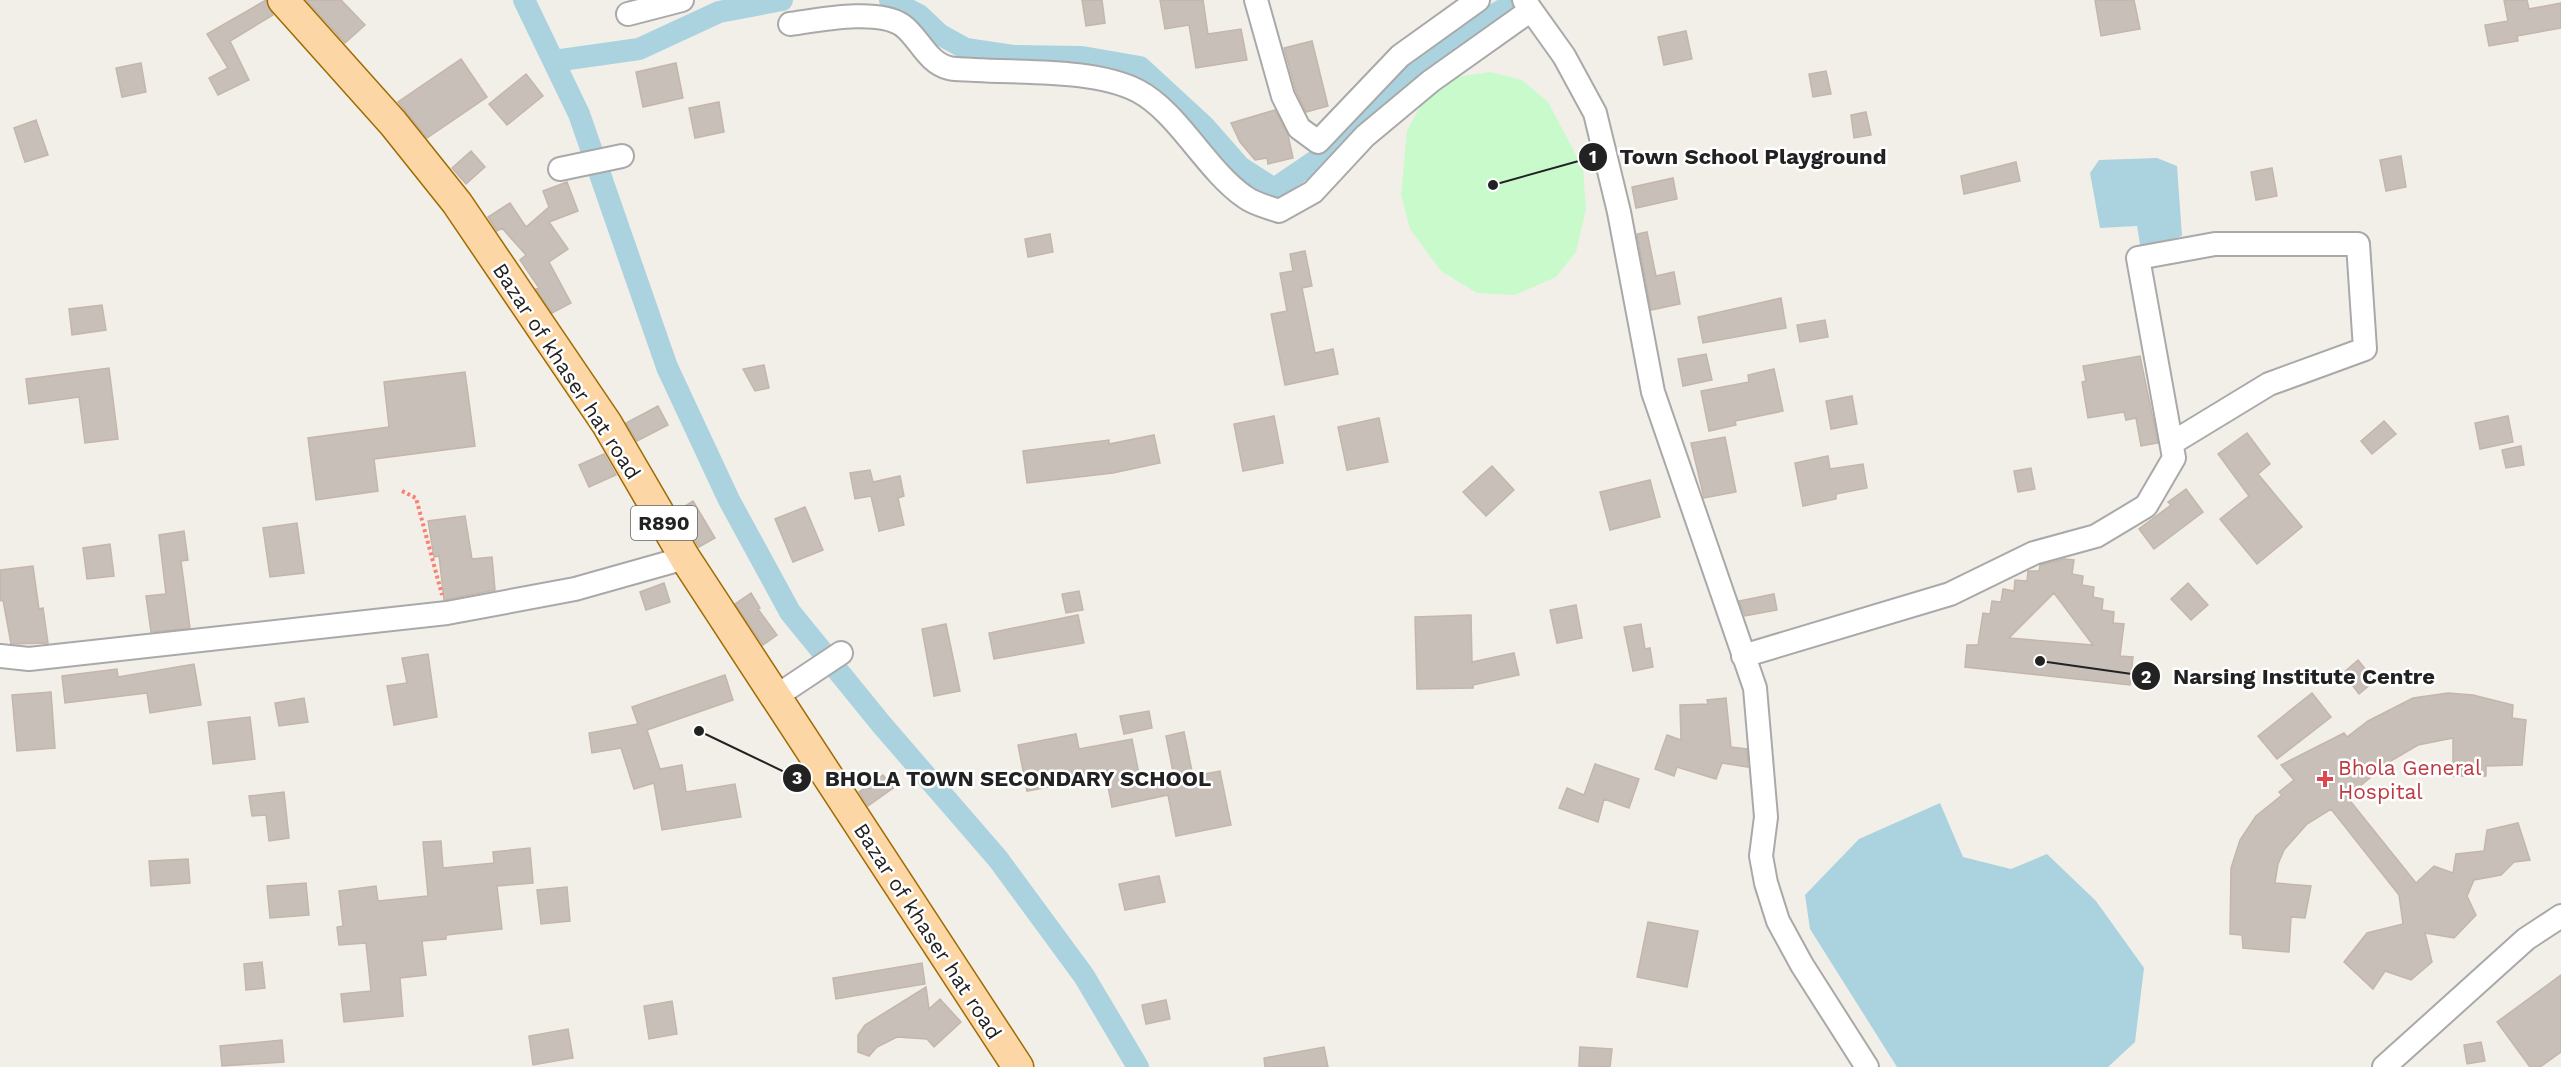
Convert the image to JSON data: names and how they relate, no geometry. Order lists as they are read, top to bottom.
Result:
{
  "streets": {
    "main road": ["Bazar of khaser hat road", "R890"]
  },
  "places": {
    "other": ["Town School Playground", "Narsing Institute Centre", "BHOLA TOWN SECONDARY SCHOOL"],
    "health": ["Bhola General Hospital"]
  }
}
